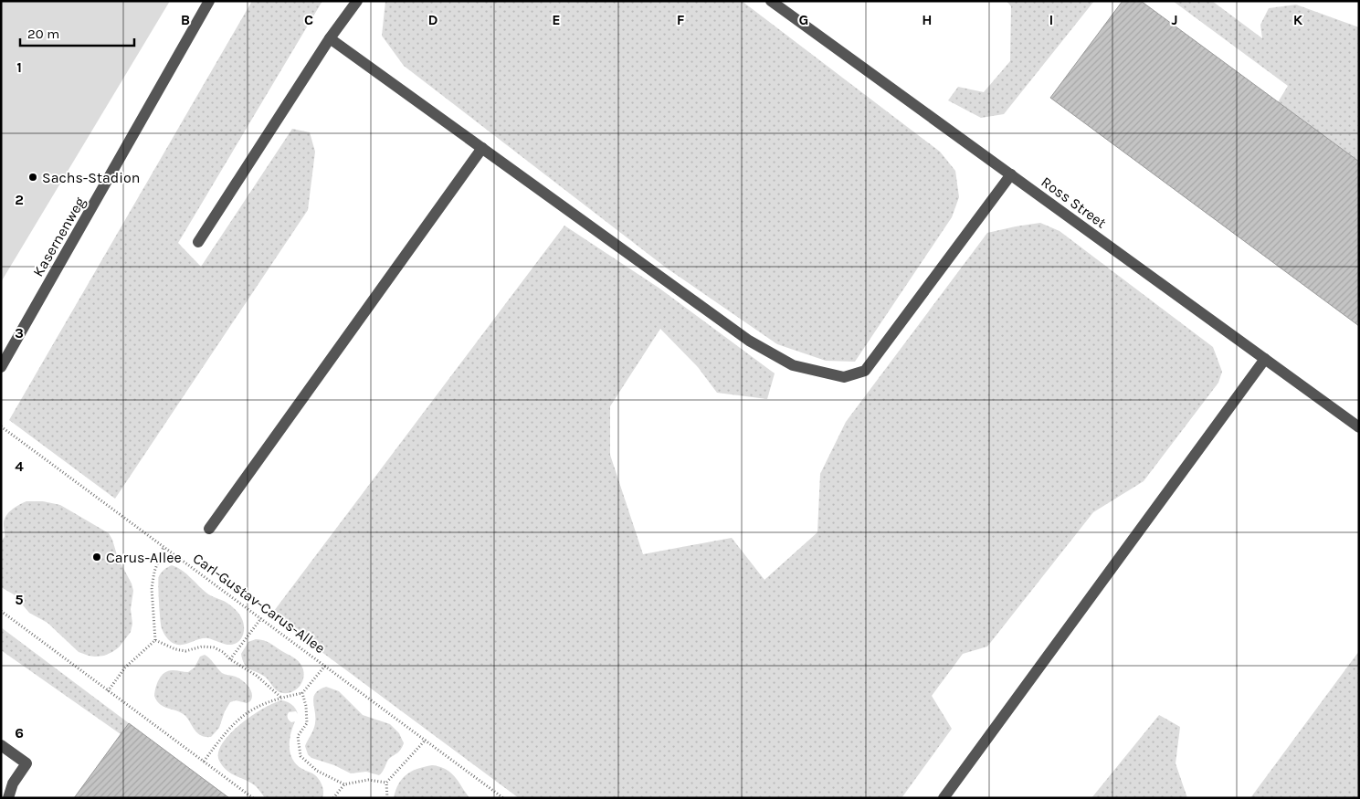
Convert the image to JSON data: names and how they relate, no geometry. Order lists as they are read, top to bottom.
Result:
{
  "streets": {
    "street": ["Ross Street", "Kasernenweg"],
    "path": ["Carl-Gustav-Carus-Allee"]
  },
  "places": ["Sachs-Stadion", "Carus-Allee"],
  "scale_bar": "20 m",
  "grid": {
    "columns": [
      "B",
      "C",
      "D",
      "E",
      "F",
      "G",
      "H",
      "I",
      "J",
      "K"
    ],
    "rows": [
      "1",
      "2",
      "3",
      "4",
      "5",
      "6"
    ]
  }
}
